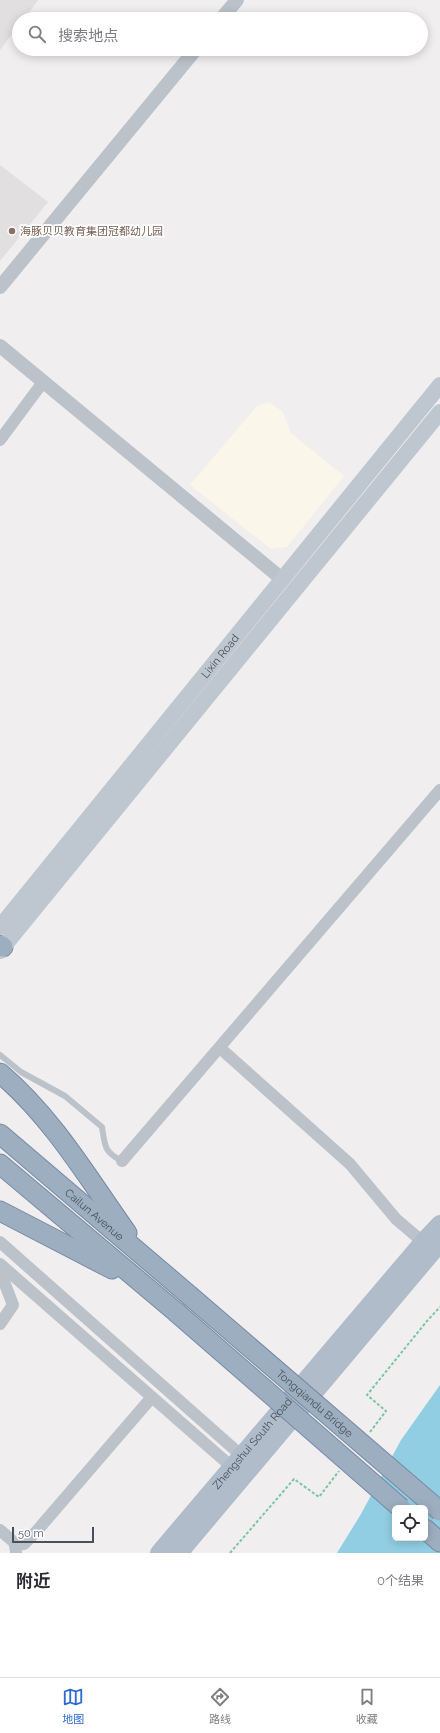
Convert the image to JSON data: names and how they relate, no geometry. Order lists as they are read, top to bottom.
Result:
{
  "streets": {
    "highway": ["Cailun Avenue", "Tongqiandu Bridge"],
    "main road": ["Lixin Road", "Zhengshui South Road"]
  },
  "crossings": [
    ["Cailun Avenue", "Tongqiandu Bridge"]
  ],
  "places": ["海豚贝贝教育集团冠都幼儿园"],
  "scale_bar": "50 m",
  "page": {
    "search": "搜索地点",
    "scale": "50 m",
    "heading": ["附近", "0个结果"],
    "nav": ["地图", "路线", "收藏"]
  }
}
